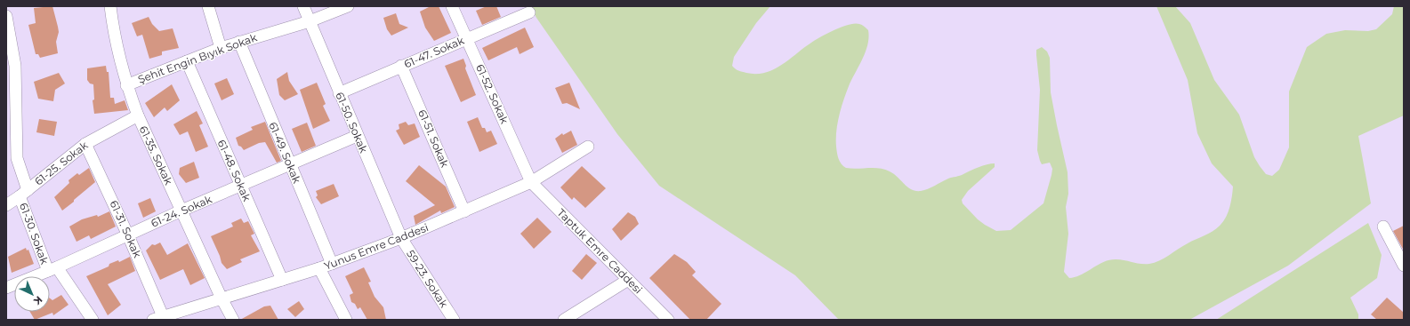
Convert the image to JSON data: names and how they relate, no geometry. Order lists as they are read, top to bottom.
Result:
{
  "streets": {
    "street": [
      "61-47. Sokak",
      "Şehit Engin Bıyık Sokak",
      "61-52. Sokak",
      "61-50. Sokak",
      "61-51. Sokak",
      "61-49. Sokak",
      "61-35. Sokak",
      "61-25. Sokak",
      "61-48. Sokak",
      "61-24. Sokak",
      "61-31. Sokak",
      "61-30. Sokak",
      "Yunus Emre Caddesi",
      "Taptuk Emre Caddesi",
      "59-23. Sokak"
    ]
  },
  "crossings": [
    ["61-47. Sokak", "61-52. Sokak"],
    ["61-47. Sokak", "61-50. Sokak"],
    ["61-47. Sokak", "61-51. Sokak"],
    ["Şehit Engin Bıyık Sokak", "61-50. Sokak"],
    ["Şehit Engin Bıyık Sokak", "61-49. Sokak"],
    ["Şehit Engin Bıyık Sokak", "61-35. Sokak"],
    ["Şehit Engin Bıyık Sokak", "61-48. Sokak"],
    ["61-52. Sokak", "Yunus Emre Caddesi"],
    ["61-52. Sokak", "Taptuk Emre Caddesi"],
    ["61-50. Sokak", "61-24. Sokak"],
    ["61-50. Sokak", "Yunus Emre Caddesi"],
    ["61-50. Sokak", "59-23. Sokak"],
    ["61-51. Sokak", "Yunus Emre Caddesi"],
    ["61-49. Sokak", "61-24. Sokak"],
    ["61-49. Sokak", "Yunus Emre Caddesi"],
    ["61-35. Sokak", "61-25. Sokak"],
    ["61-35. Sokak", "61-24. Sokak"],
    ["61-35. Sokak", "Yunus Emre Caddesi"],
    ["61-25. Sokak", "61-31. Sokak"],
    ["61-25. Sokak", "61-30. Sokak"],
    ["61-48. Sokak", "61-24. Sokak"],
    ["61-48. Sokak", "Yunus Emre Caddesi"],
    ["61-24. Sokak", "61-31. Sokak"],
    ["61-24. Sokak", "61-30. Sokak"],
    ["61-31. Sokak", "Yunus Emre Caddesi"],
    ["Yunus Emre Caddesi", "Taptuk Emre Caddesi"],
    ["Yunus Emre Caddesi", "59-23. Sokak"]
  ],
  "north": "bottom right"
}
